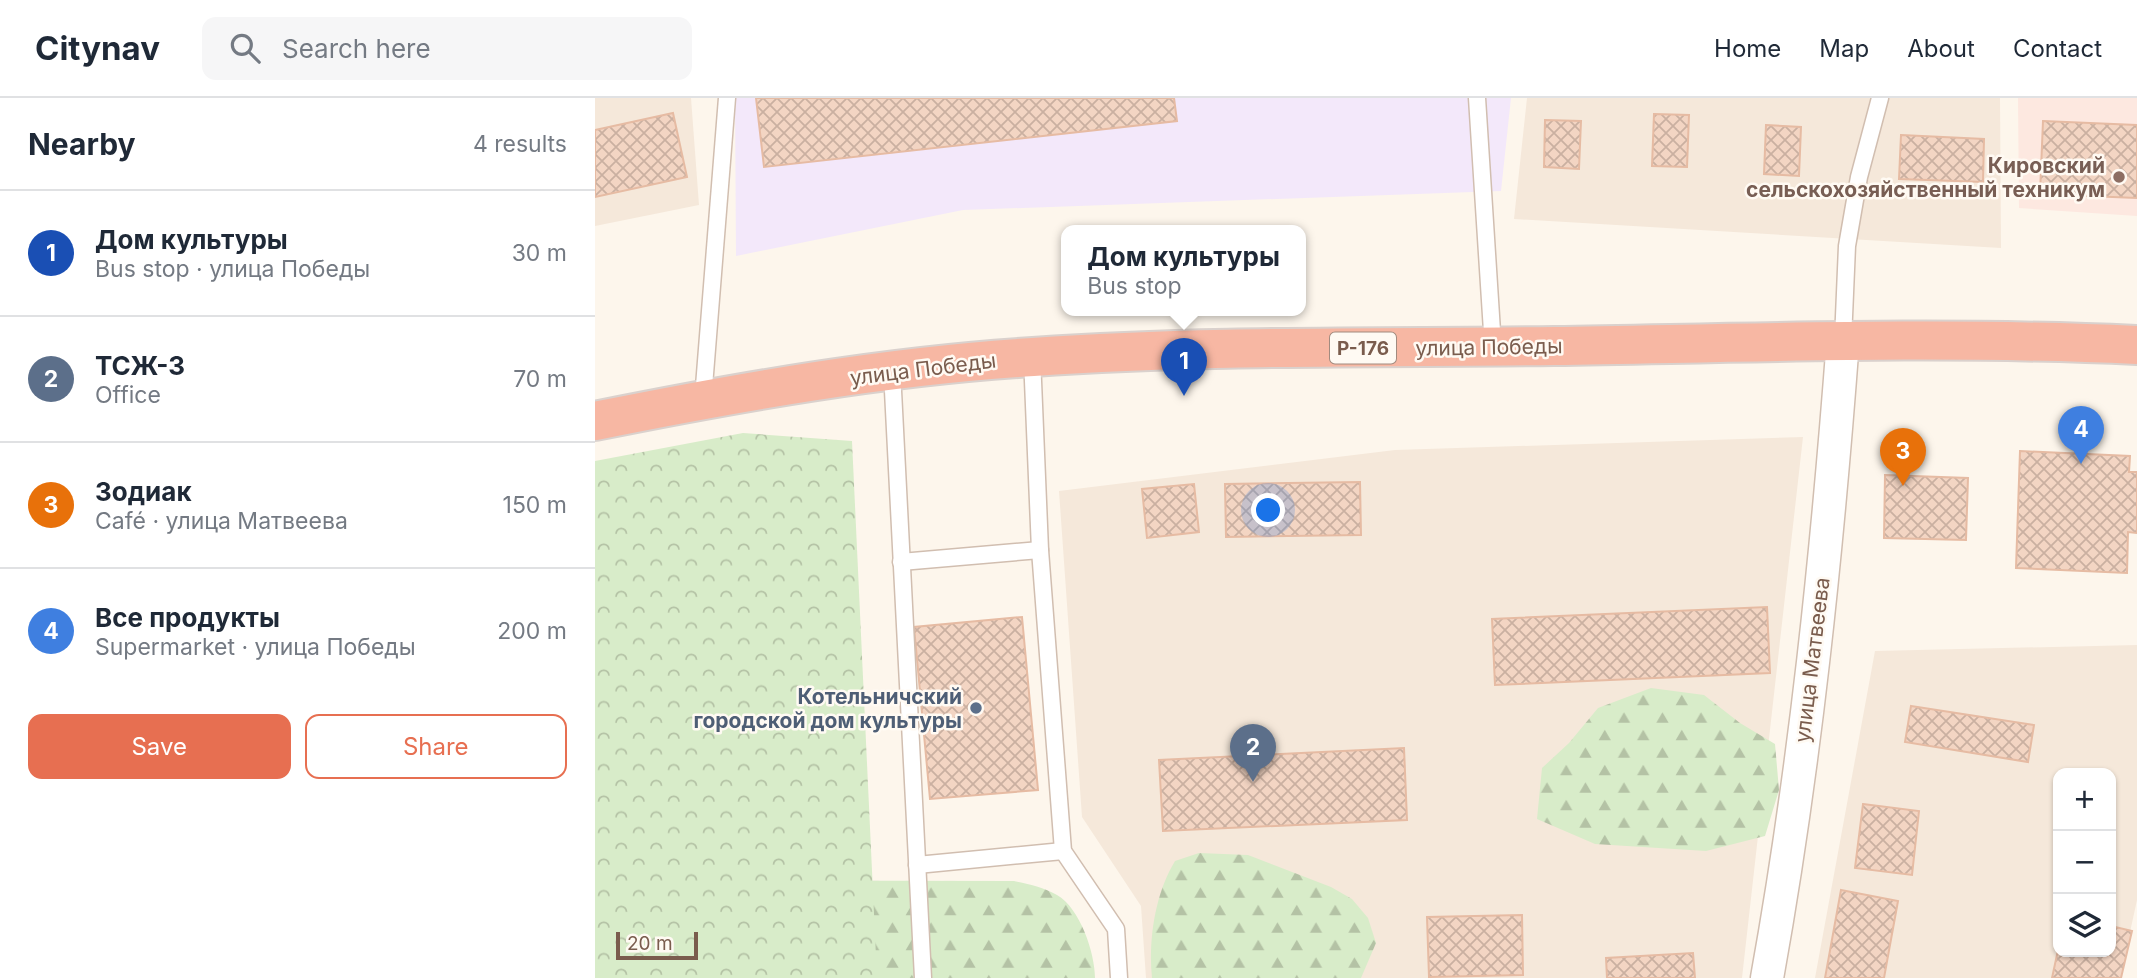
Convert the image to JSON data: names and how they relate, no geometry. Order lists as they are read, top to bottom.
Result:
{
  "streets": {
    "highway": ["улица Победы", "Р-176"],
    "street": ["улица Матвеева"]
  },
  "crossings": [
    ["улица Победы", "улица Матвеева"]
  ],
  "places": ["Кировский сельскохозяйственный техникум", "Котельничский городской дом культуры"],
  "scale_bar": "20 m",
  "page": {
    "header": "Citynav",
    "search": "Search here",
    "nav": [
      "Home",
      "Map",
      "About",
      "Contact"
    ],
    "heading": ["Nearby", "4 results"],
    "list": [
      {
        "mark": "1",
        "name": "Дом культуры",
        "note": "Bus stop · улица Победы",
        "value": "30 m"
      },
      {
        "mark": "2",
        "name": "ТСЖ-3",
        "note": "Office",
        "value": "70 m"
      },
      {
        "mark": "3",
        "name": "Зодиак",
        "note": "Café · улица Матвеева",
        "value": "150 m"
      },
      {
        "mark": "4",
        "name": "Все продукты",
        "note": "Supermarket · улица Победы",
        "value": "200 m"
      }
    ],
    "popup": ["Дом культуры", "Bus stop"],
    "pins": [
      "1",
      "4",
      "3",
      "2"
    ],
    "buttons": ["Save", "Share"],
    "map_buttons": ["+", "−"],
    "scale": "20 m"
  }
}
